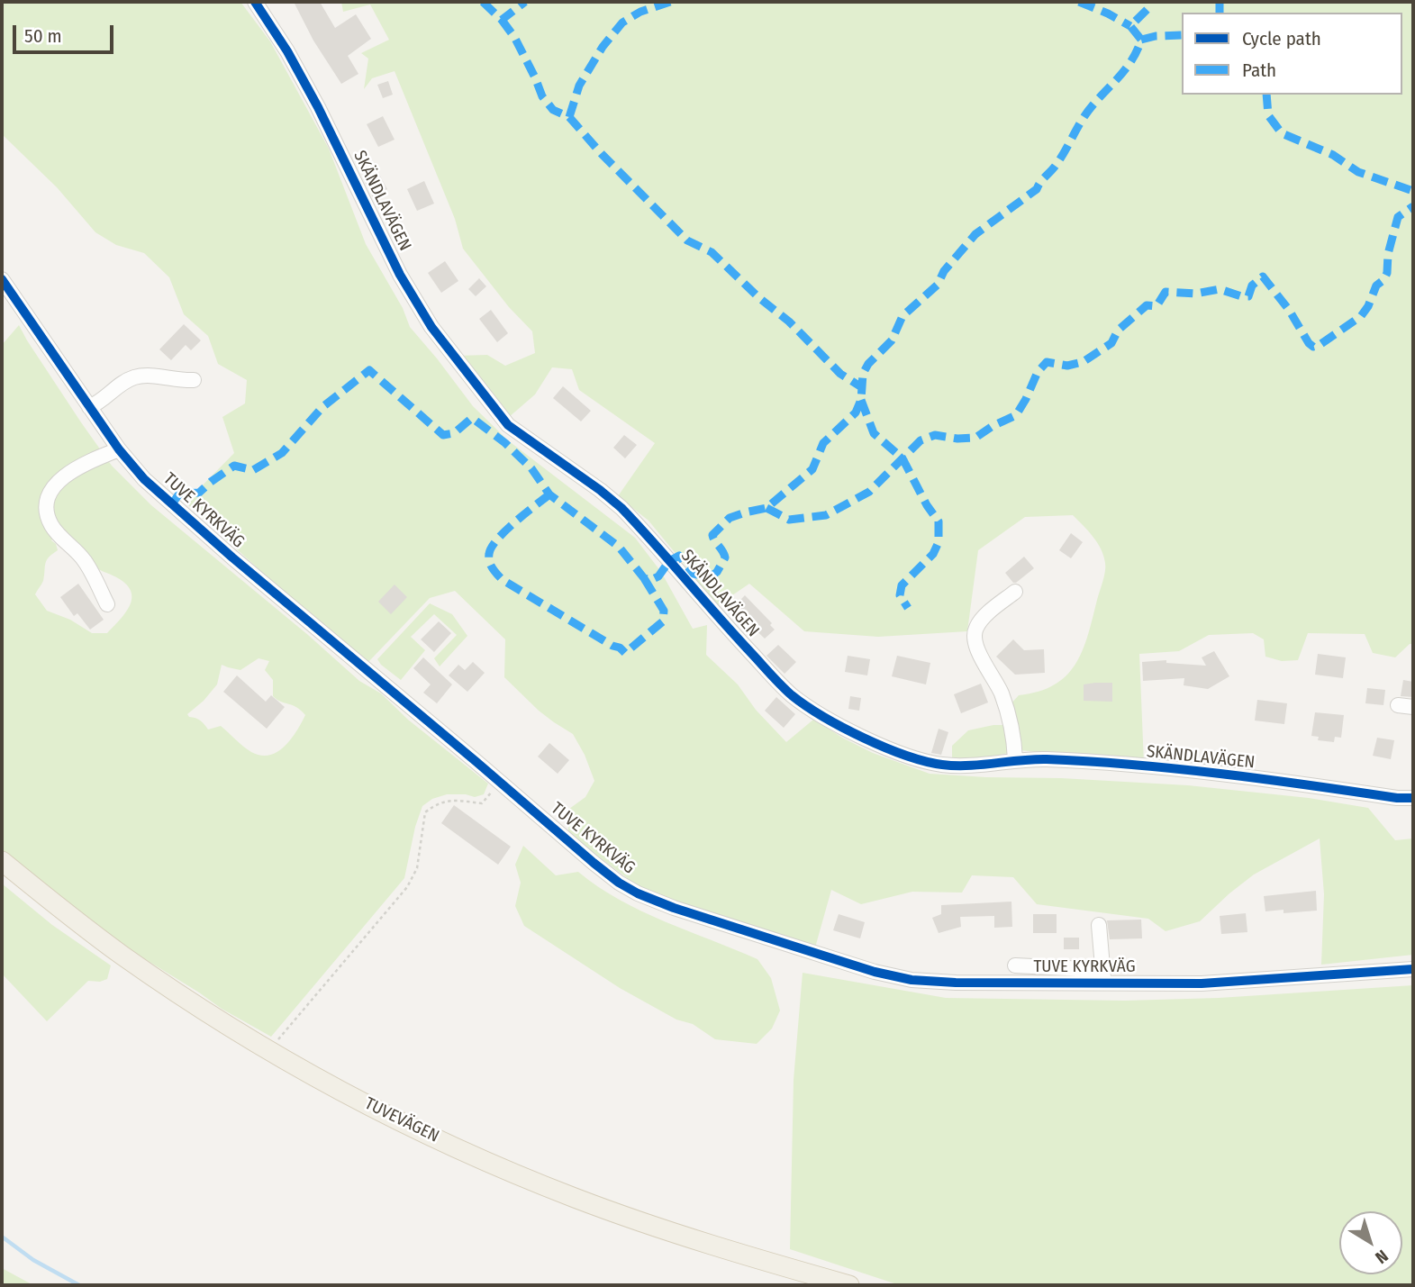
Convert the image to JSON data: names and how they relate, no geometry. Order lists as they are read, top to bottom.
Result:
{
  "streets": {
    "main road": ["TUVEVÄGEN"],
    "street": ["SKÄNDLAVÄGEN", "TUVE KYRKVÄG"]
  },
  "legend": ["Cycle path", "Path"],
  "scale_bar": "50 m",
  "north": "bottom right"
}
